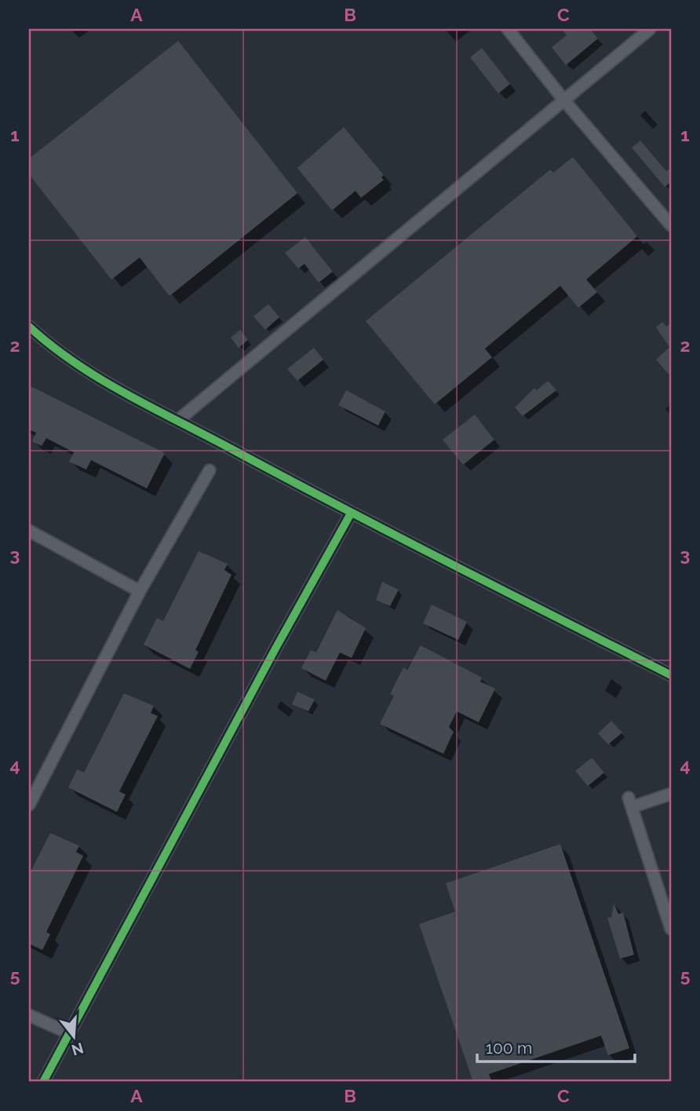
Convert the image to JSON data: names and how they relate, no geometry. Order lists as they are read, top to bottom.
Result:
{
  "scale_bar": "100 m",
  "north": "bottom",
  "grid": {
    "columns": ["A", "B", "C"],
    "rows": [
      "1",
      "2",
      "3",
      "4",
      "5"
    ]
  }
}
